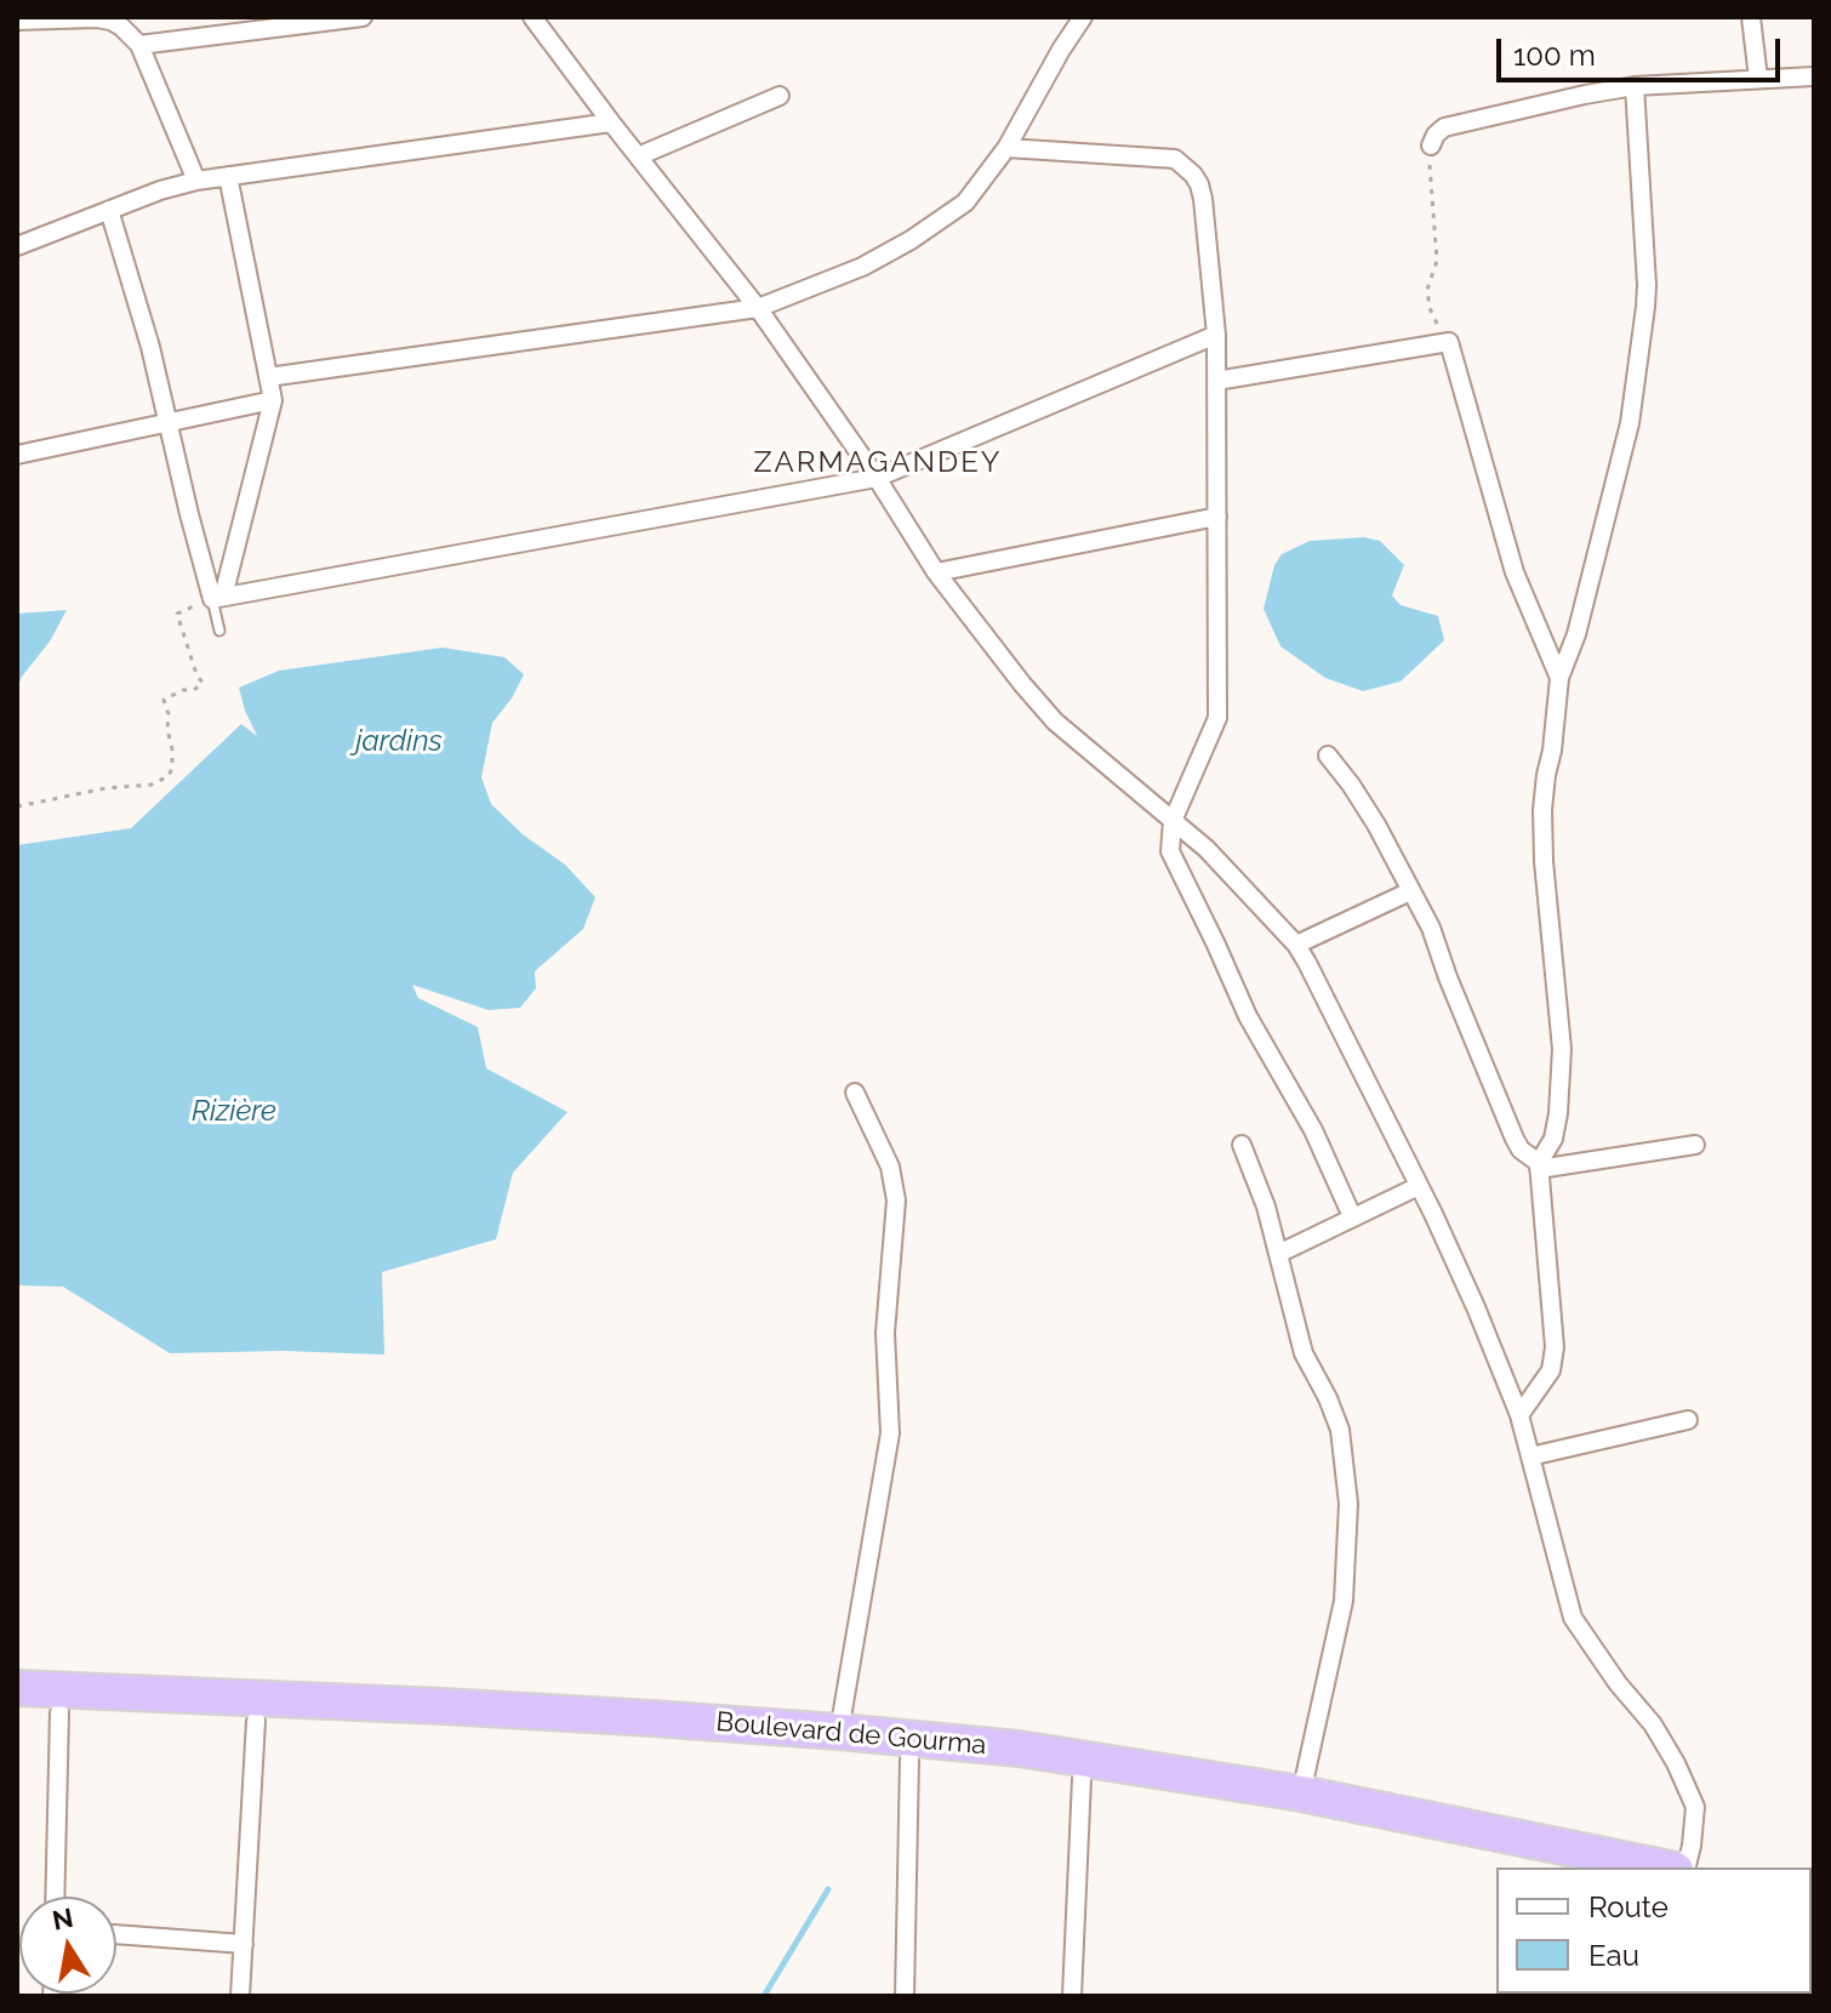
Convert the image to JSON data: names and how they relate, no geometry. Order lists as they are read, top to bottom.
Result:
{
  "streets": {
    "highway": ["Boulevard de Gourma"]
  },
  "districts": ["ZARMAGANDEY"],
  "water": ["jardins", "Rizière"],
  "legend": ["Route", "Eau"],
  "scale_bar": "100 m",
  "north": "top"
}
